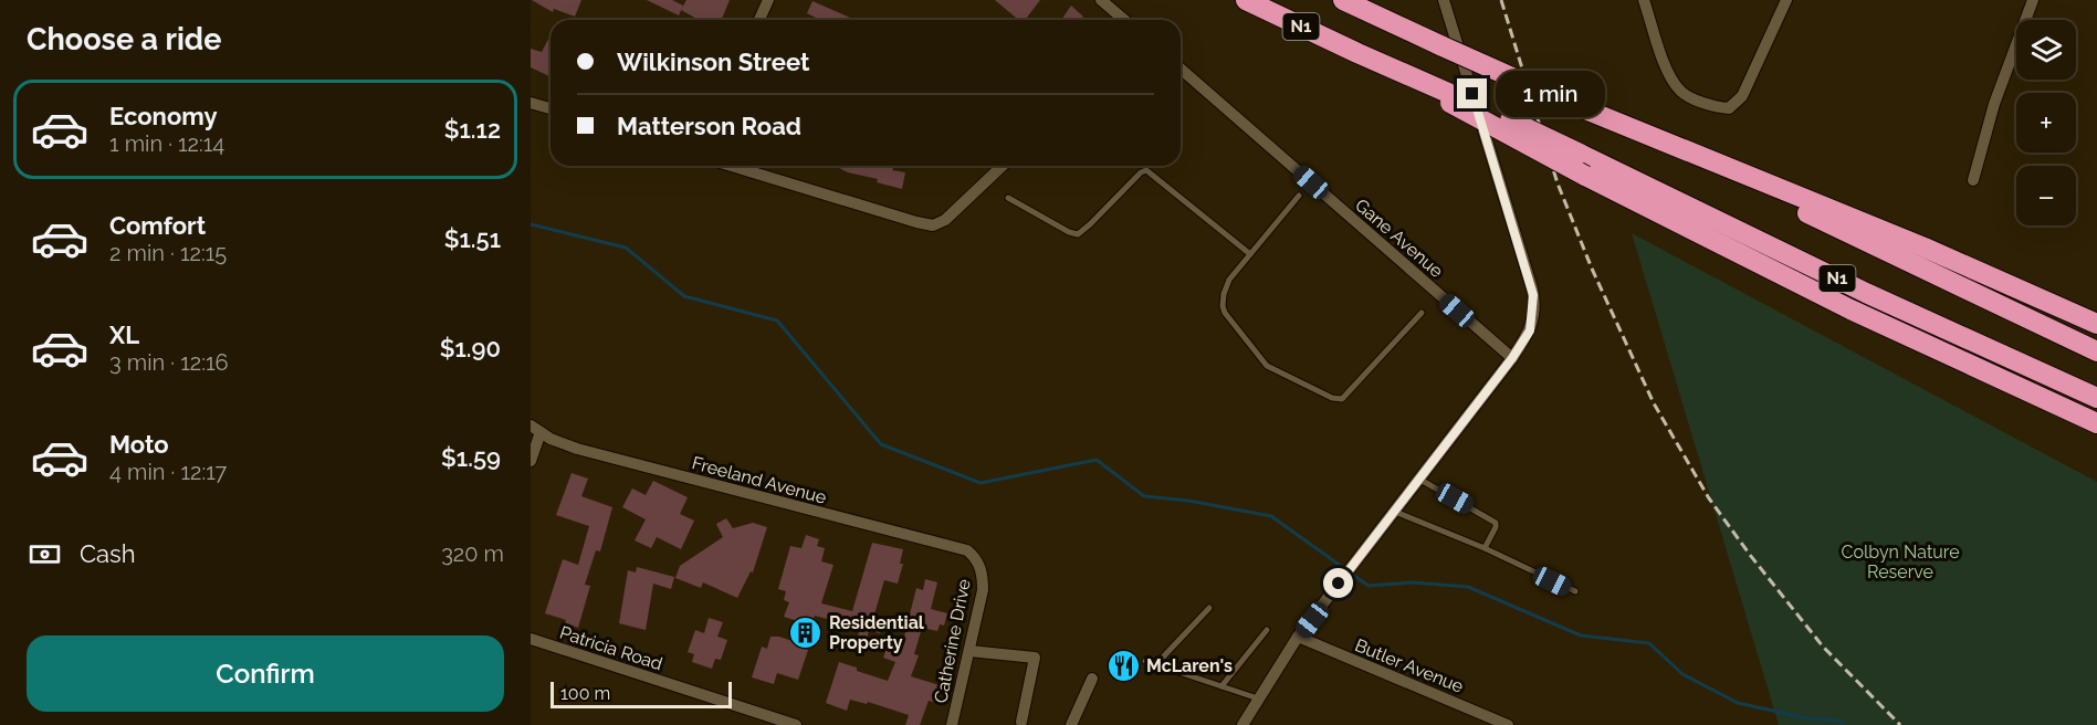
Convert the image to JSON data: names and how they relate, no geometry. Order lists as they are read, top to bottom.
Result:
{
  "streets": {
    "highway": ["N1"],
    "street": [
      "Gane Avenue",
      "Freeland Avenue",
      "Catherine Drive",
      "Patricia Road",
      "Butler Avenue"
    ]
  },
  "crossings": [
    ["Freeland Avenue", "Catherine Drive"]
  ],
  "parks": ["Colbyn Nature Reserve"],
  "places": {
    "building": ["Residential Property"],
    "restaurant": ["McLaren's"]
  },
  "scale_bar": "100 m",
  "page": {
    "heading": "Choose a ride",
    "map_buttons": ["+", "−"],
    "banner": ["Wilkinson Street", "Matterson Road"],
    "bubble": "1 min",
    "list": [
      {
        "name": "Economy",
        "note": "1 min · 12:14",
        "value": "$1.12"
      },
      {
        "name": "Comfort",
        "note": "2 min · 12:15",
        "value": "$1.51"
      },
      {
        "name": "XL",
        "note": "3 min · 12:16",
        "value": "$1.90"
      },
      {
        "name": "Moto",
        "note": "4 min · 12:17",
        "value": "$1.59"
      }
    ],
    "pay": ["Cash", "320 m"],
    "buttons": "Confirm",
    "scale": "100 m"
  }
}
